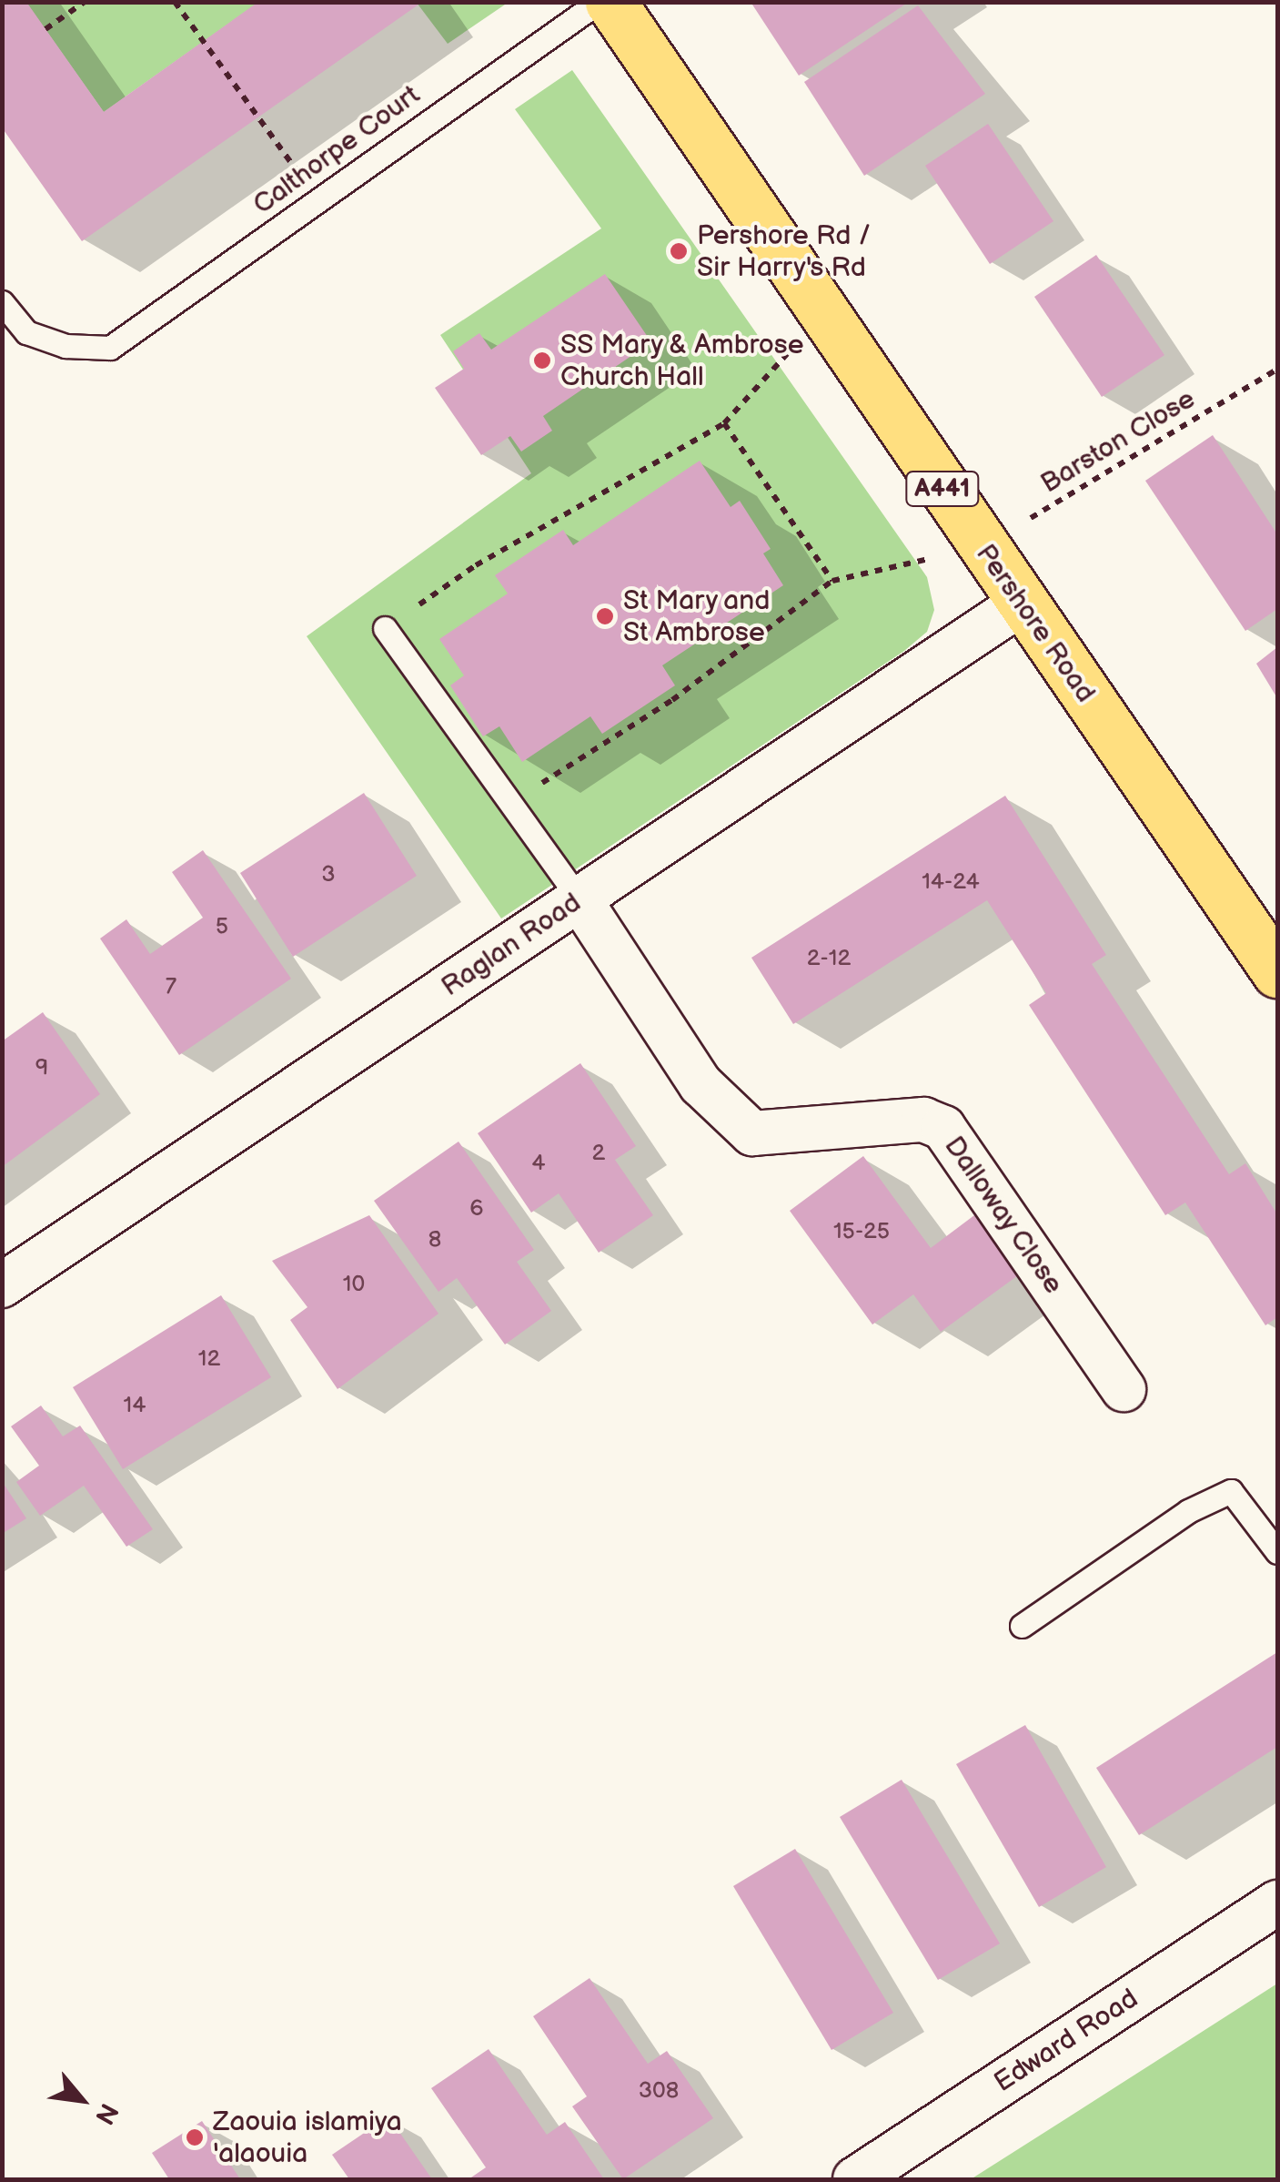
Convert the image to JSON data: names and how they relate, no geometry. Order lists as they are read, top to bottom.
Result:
{
  "streets": {
    "main road": ["A441", "Pershore Road"],
    "street": ["Raglan Road", "Dalloway Close", "Edward Road"],
    "lane": ["Calthorpe Court"],
    "path": ["Barston Close"]
  },
  "crossings": [
    ["Barston Close", "Pershore Road"],
    ["Pershore Road", "Raglan Road"],
    ["Raglan Road", "Dalloway Close"]
  ],
  "places": [
    "Pershore Rd / Sir Harry's Rd",
    "SS Mary & Ambrose Church Hall",
    "St Mary and St Ambrose",
    "Zaouia islamiya 'alaouia"
  ],
  "house_numbers": [
    "3",
    "14-24",
    "5",
    "2-12",
    "7",
    "9",
    "2",
    "4",
    "6",
    "15-25",
    "8",
    "10",
    "12",
    "14",
    "308"
  ],
  "north": "bottom right"
}
